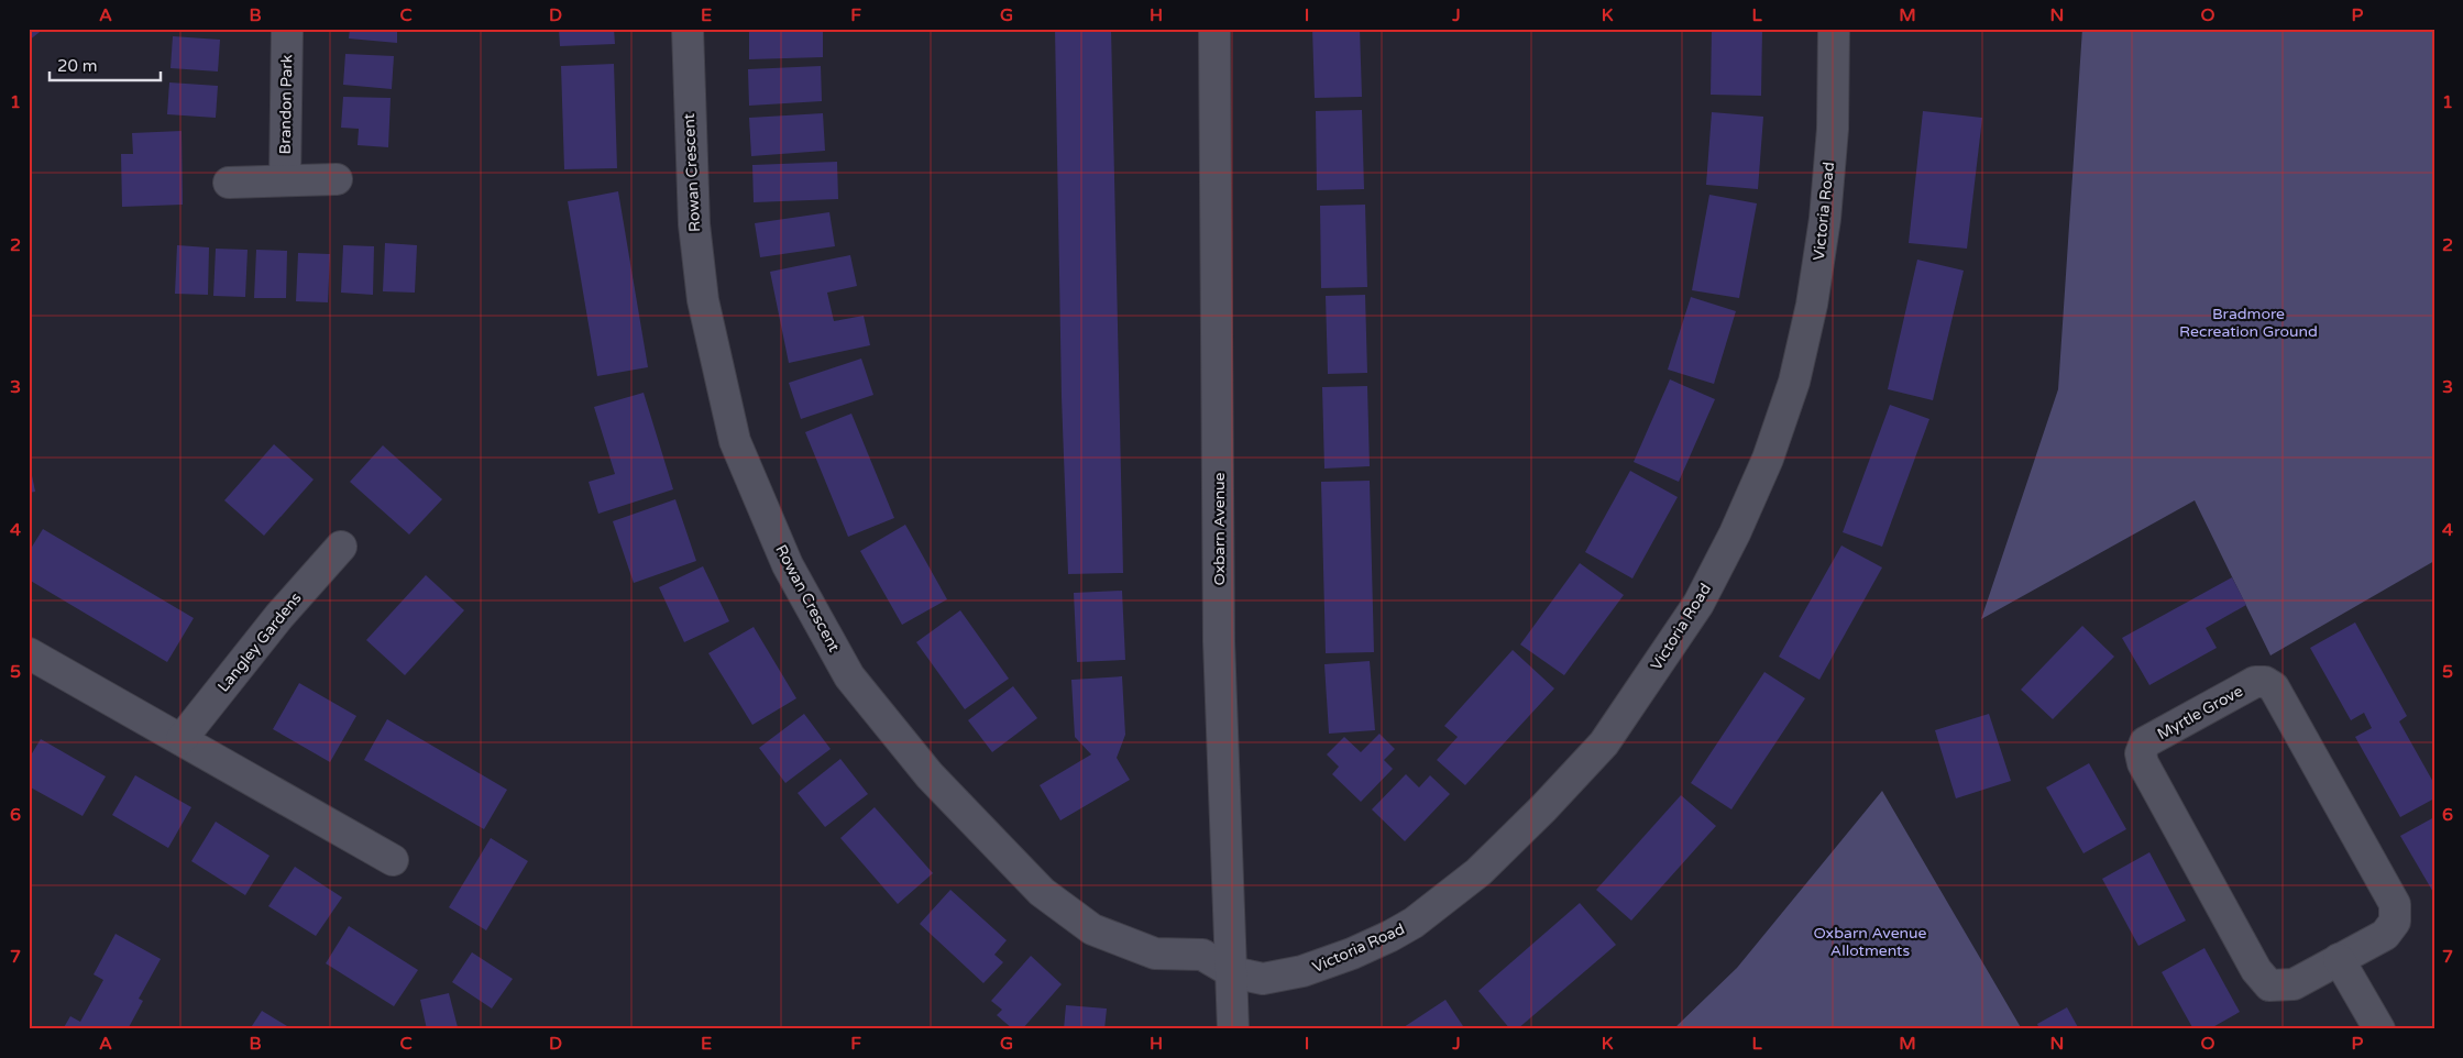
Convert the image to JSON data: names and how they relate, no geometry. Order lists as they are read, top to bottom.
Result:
{
  "streets": {
    "street": [
      "Brandon Park",
      "Rowan Crescent",
      "Victoria Road",
      "Oxbarn Avenue",
      "Langley Gardens",
      "Myrtle Grove"
    ]
  },
  "crossings": [
    ["Rowan Crescent", "Victoria Road"],
    ["Rowan Crescent", "Oxbarn Avenue"],
    ["Victoria Road", "Oxbarn Avenue"]
  ],
  "parks": ["Bradmore Recreation Ground", "Oxbarn Avenue Allotments"],
  "scale_bar": "20 m",
  "grid": {
    "columns": [
      "A",
      "B",
      "C",
      "D",
      "E",
      "F",
      "G",
      "H",
      "I",
      "J",
      "K",
      "L",
      "M",
      "N",
      "O",
      "P"
    ],
    "rows": [
      "1",
      "2",
      "3",
      "4",
      "5",
      "6",
      "7"
    ]
  }
}
